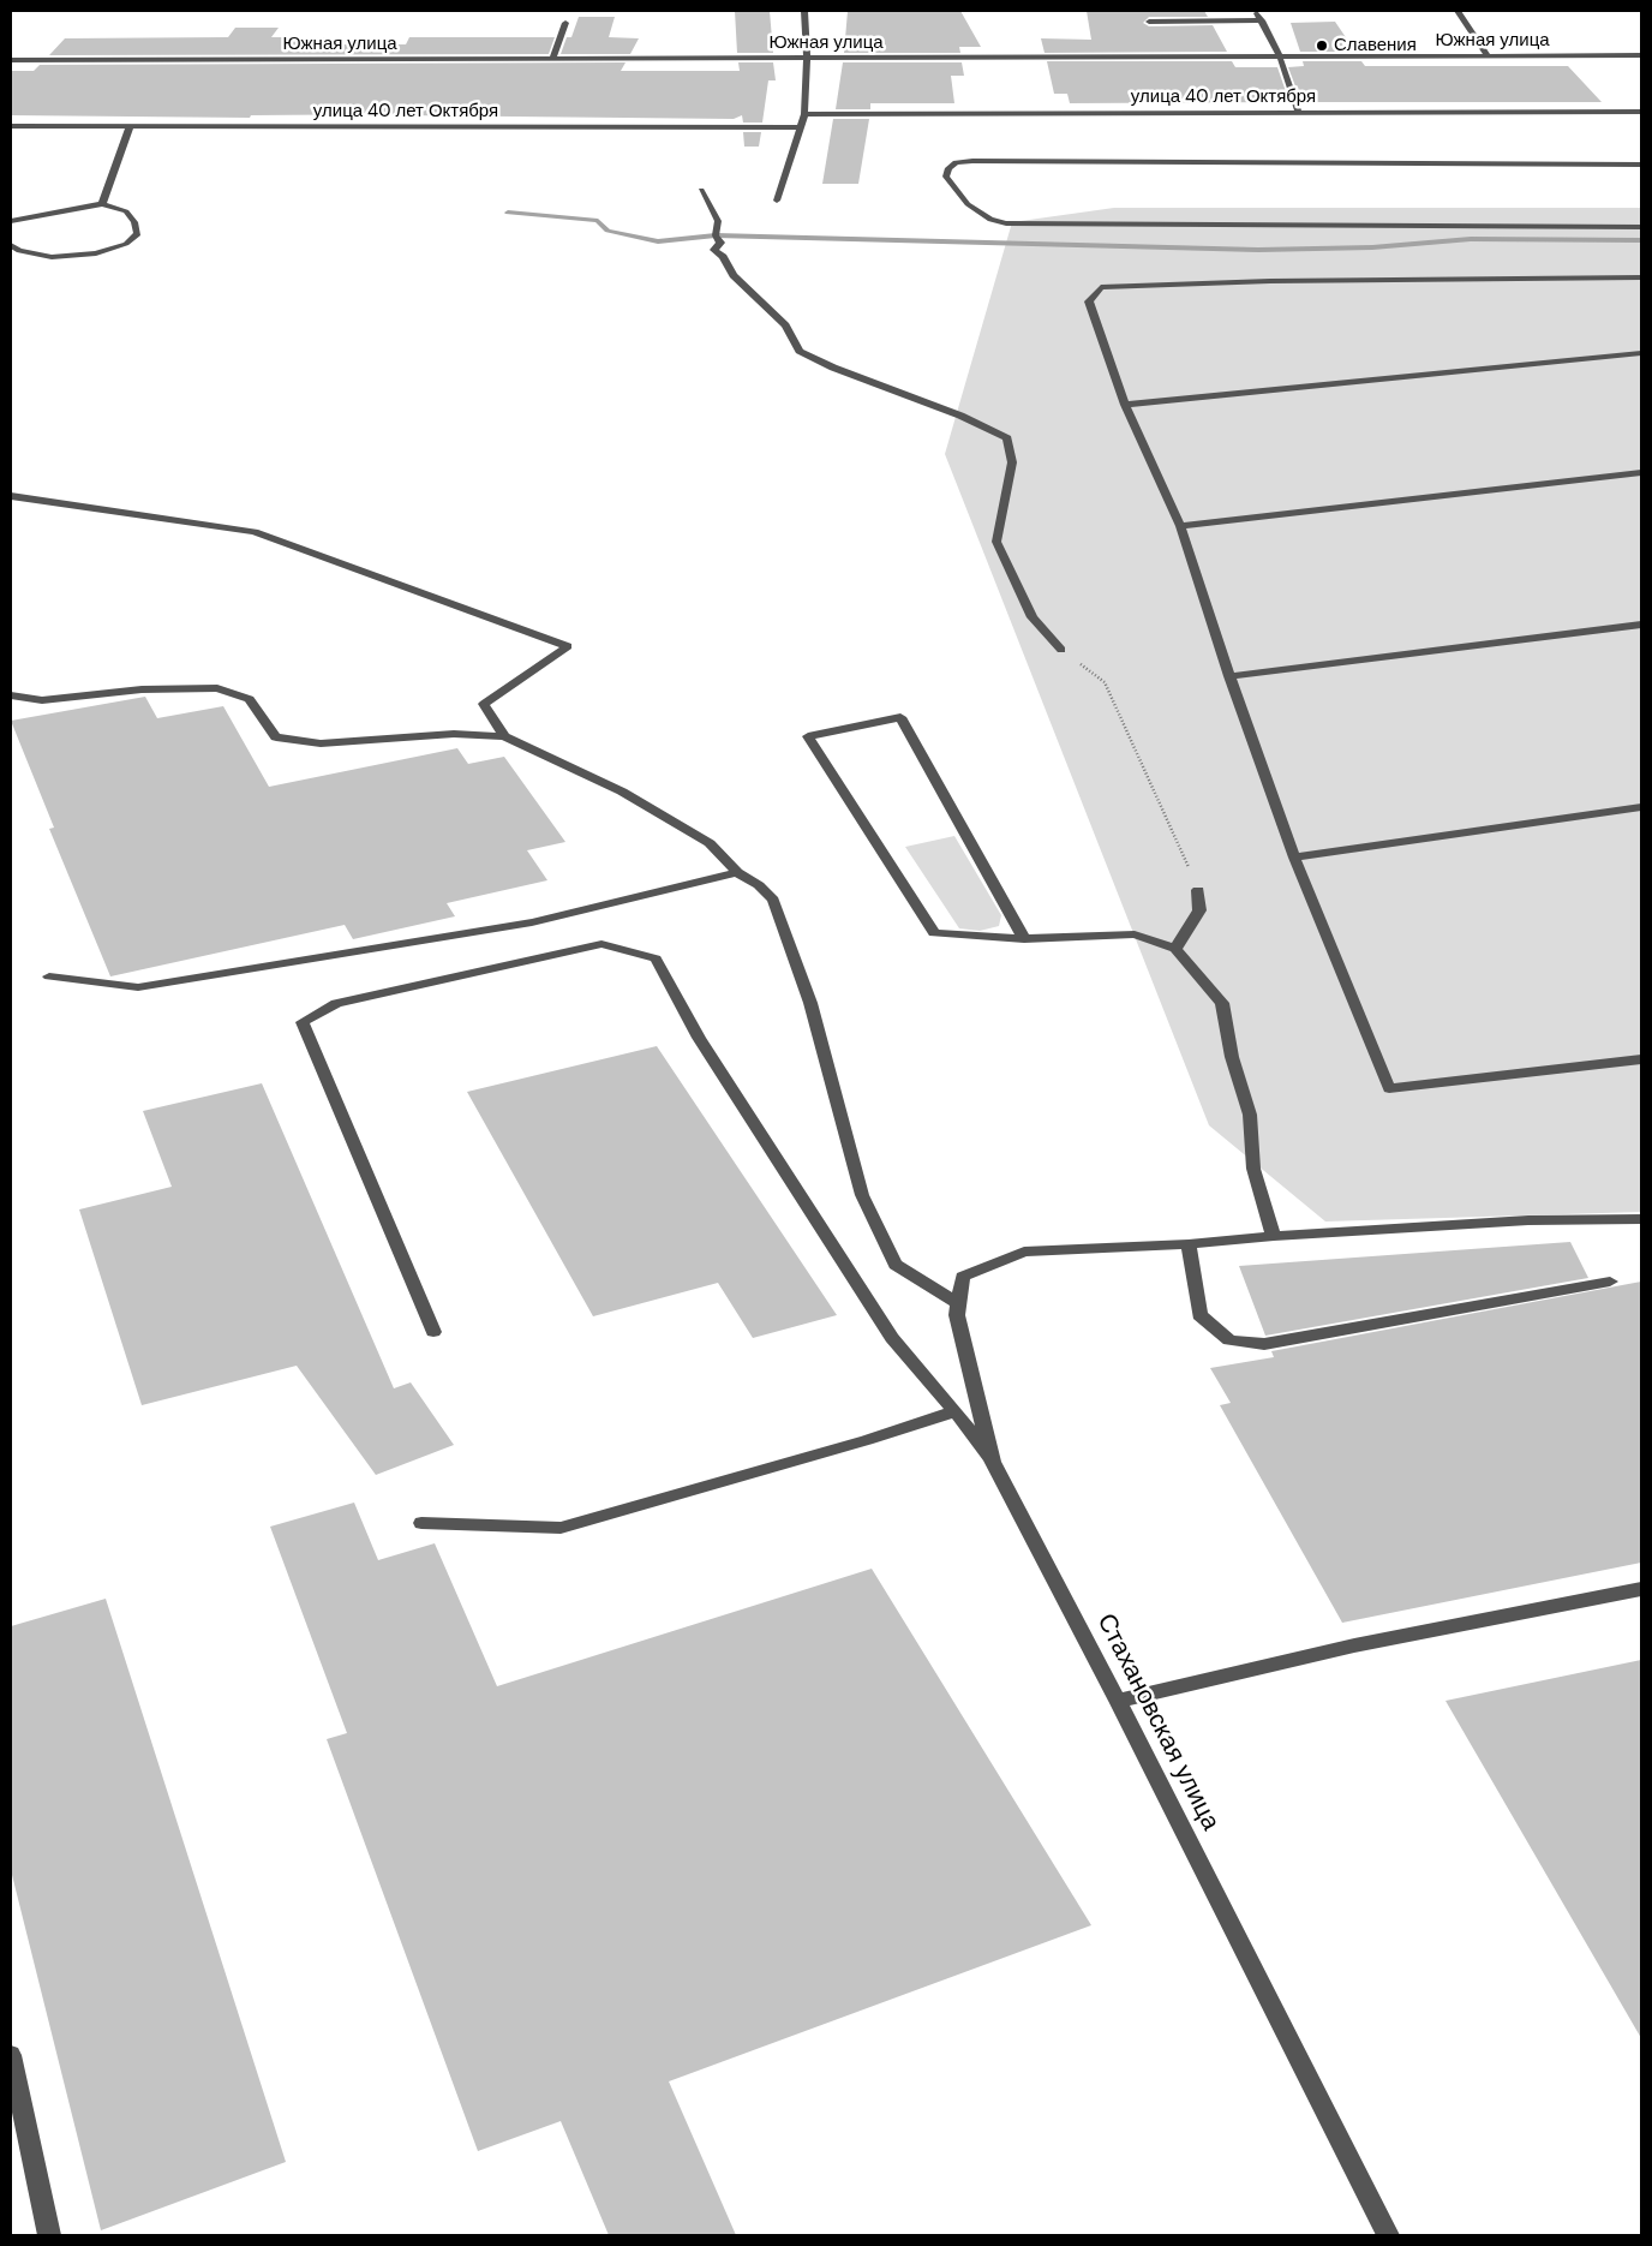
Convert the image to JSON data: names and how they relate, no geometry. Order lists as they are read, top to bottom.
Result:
{
  "streets": {
    "street": ["Южная улица", "улица 40 лет Октября", "Стахановская улица"]
  },
  "places": ["Славения"]
}
